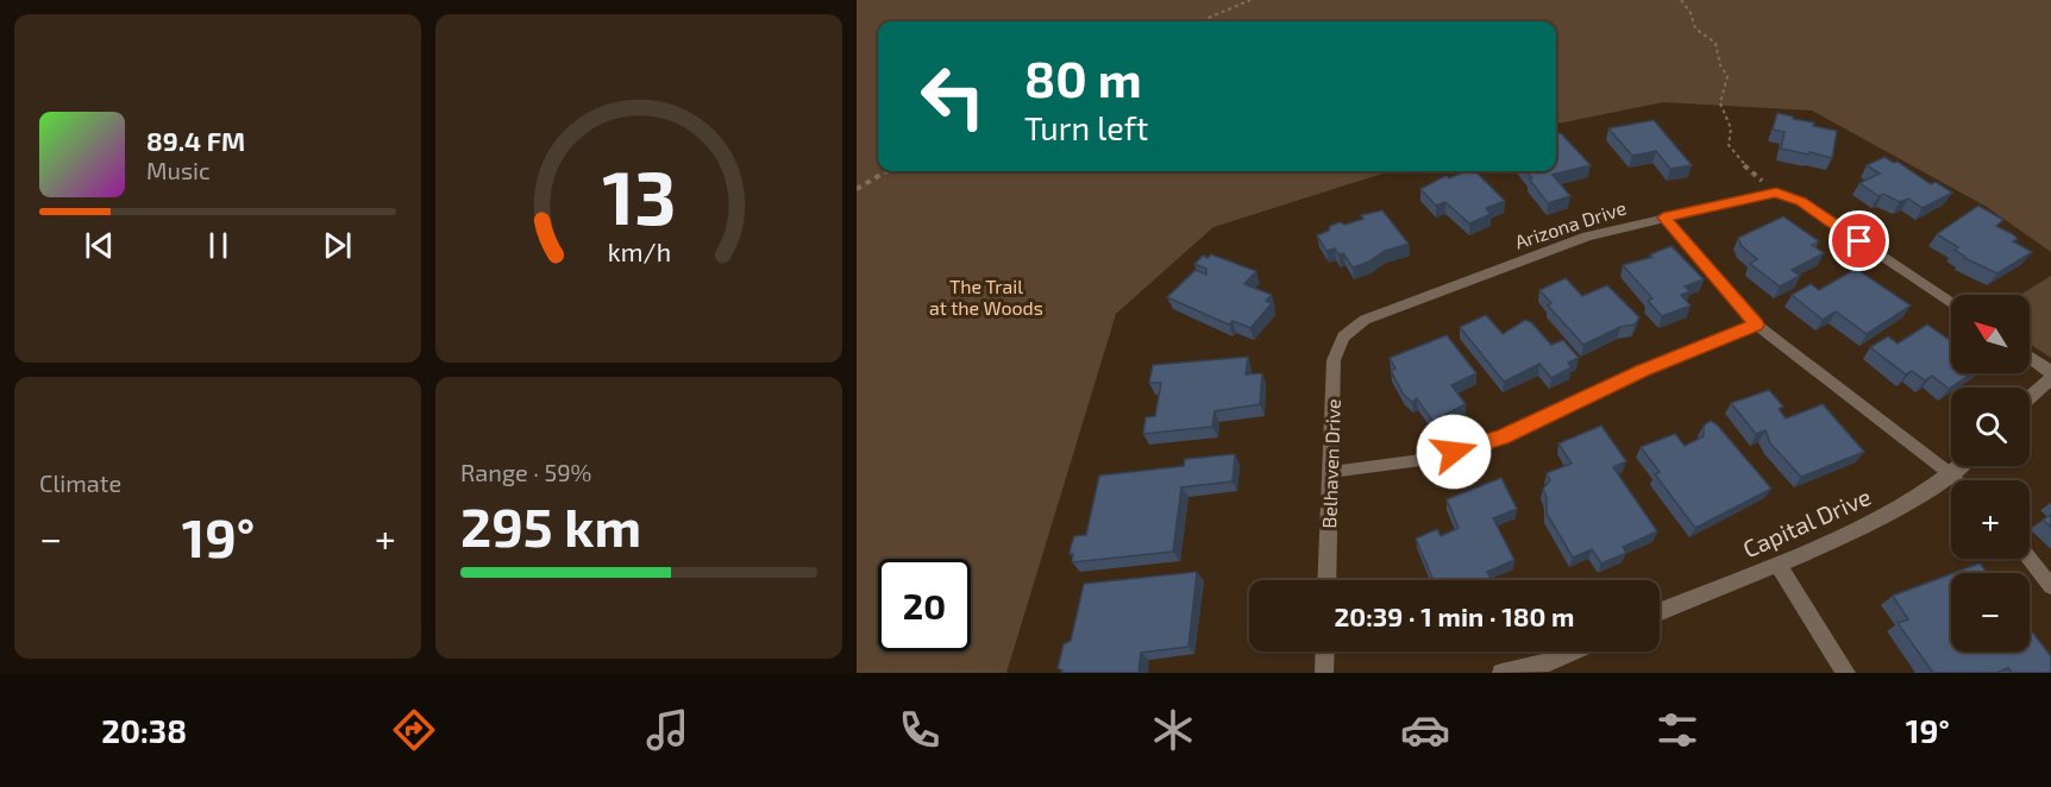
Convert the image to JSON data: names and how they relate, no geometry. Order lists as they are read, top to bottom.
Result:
{
  "streets": {
    "street": ["Arizona Drive", "Belhaven Drive", "Capital Drive"]
  },
  "crossings": [
    ["Arizona Drive", "Belhaven Drive"]
  ],
  "parks": ["The Trail at the Woods"],
  "north": "top left",
  "page": {
    "turn": ["80 m", "Turn left"],
    "song": ["89.4 FM", "Music"],
    "map_buttons": ["+", "−"],
    "tile": [
      "Climate",
      ["Range · 59%", "295 km"]
    ],
    "heat": ["−", "19°", "+"],
    "limit": "20",
    "trip": "20:39 · 1 min · 180 m",
    "tabs": ["20:38", "19°"],
    "gauge": ["13", "km/h"]
  }
}
